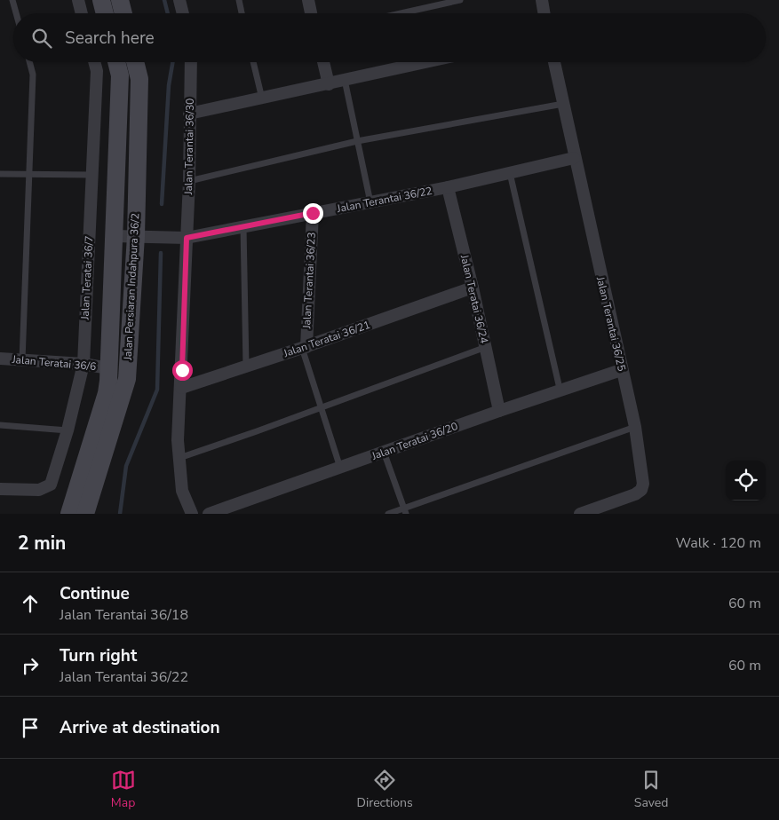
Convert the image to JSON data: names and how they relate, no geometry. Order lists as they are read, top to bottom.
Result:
{
  "streets": {
    "street": [
      "Jalan Terantai 36/30",
      "Jalan Terantai 36/22",
      "Jalan Teratai 36/7",
      "Jalan Terantai 36/23",
      "Jalan Persiaran Indahpura 36/2",
      "Jalan Teratai 36/24",
      "Jalan Terantai 36/25",
      "Jalan Teratai 36/21",
      "Jalan Teratai 36/6",
      "Jalan Teratai 36/20"
    ]
  },
  "crossings": [
    ["Jalan Terantai 36/30", "Jalan Terantai 36/22"],
    ["Jalan Terantai 36/30", "Jalan Teratai 36/21"],
    ["Jalan Terantai 36/22", "Jalan Terantai 36/23"],
    ["Jalan Terantai 36/22", "Jalan Persiaran Indahpura 36/2"],
    ["Jalan Terantai 36/22", "Jalan Teratai 36/24"],
    ["Jalan Terantai 36/22", "Jalan Terantai 36/25"],
    ["Jalan Teratai 36/7", "Jalan Teratai 36/6"],
    ["Jalan Terantai 36/23", "Jalan Teratai 36/21"],
    ["Jalan Persiaran Indahpura 36/2", "Jalan Teratai 36/6"],
    ["Jalan Teratai 36/24", "Jalan Teratai 36/21"],
    ["Jalan Teratai 36/24", "Jalan Teratai 36/20"],
    ["Jalan Terantai 36/25", "Jalan Teratai 36/20"]
  ],
  "page": {
    "search": "Search here",
    "heading": ["2 min", "Walk · 120 m"],
    "list": [
      ["Continue", "Jalan Terantai 36/18", "60 m"],
      ["Turn right", "Jalan Terantai 36/22", "60 m"],
      "Arrive at destination"
    ],
    "nav": ["Map", "Directions", "Saved"]
  }
}
